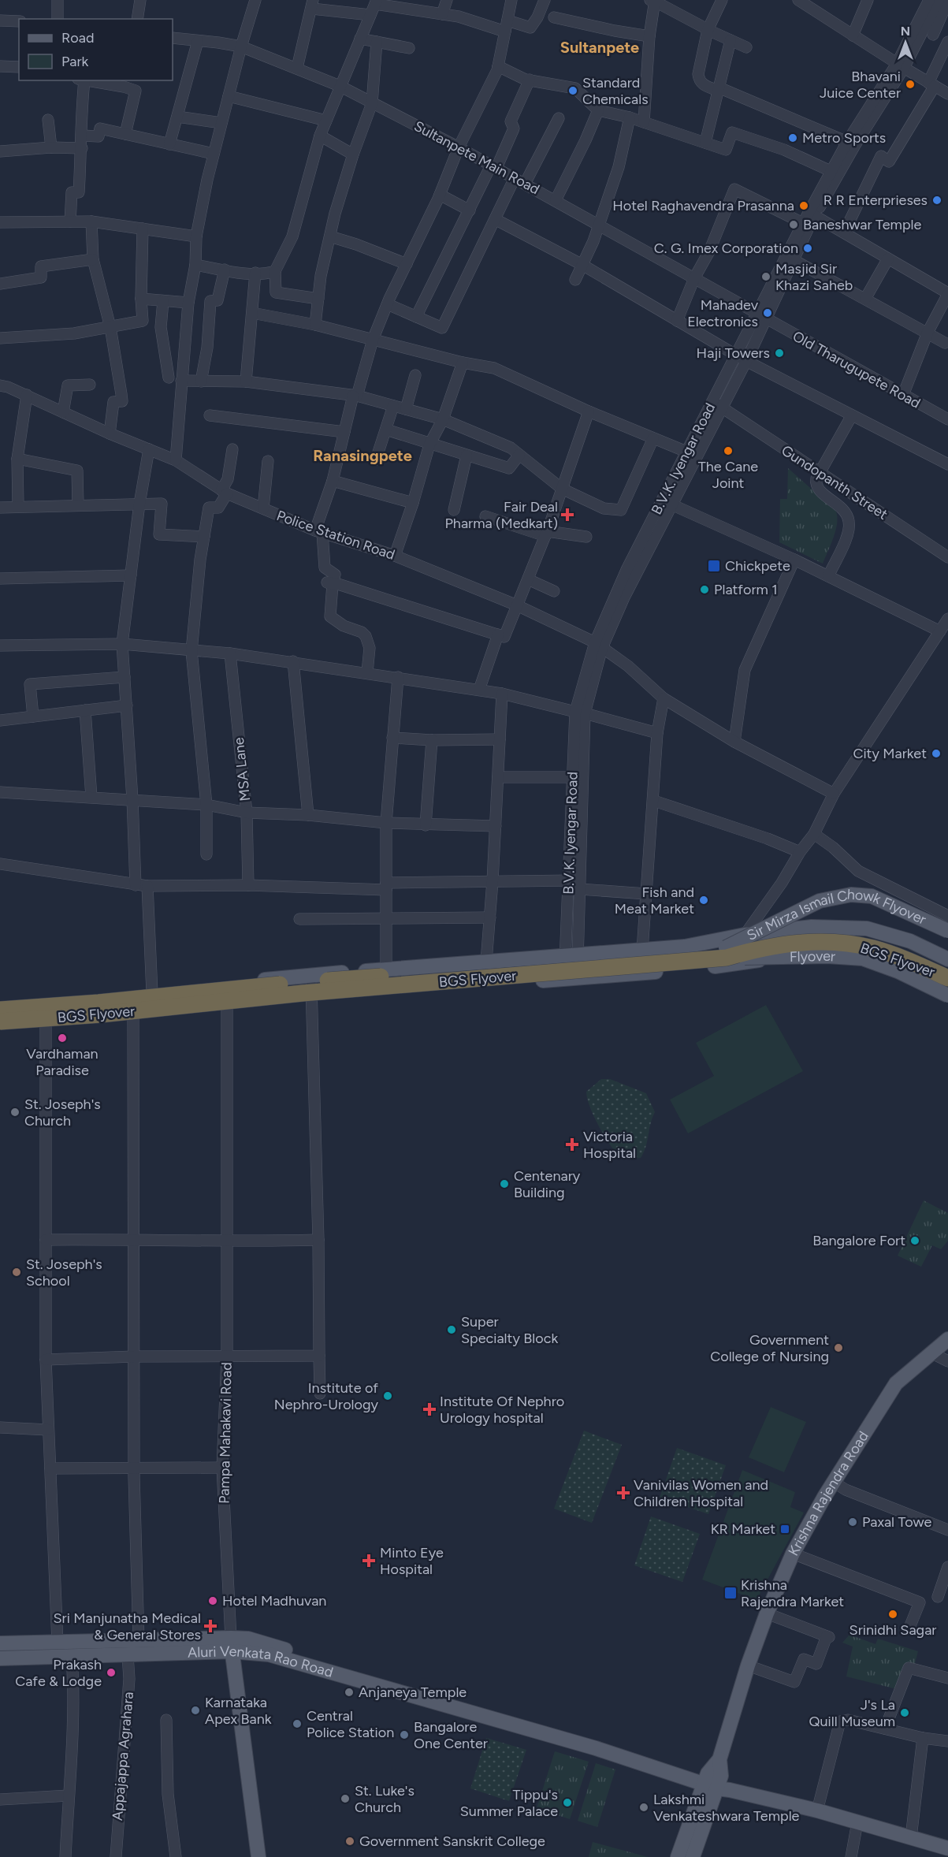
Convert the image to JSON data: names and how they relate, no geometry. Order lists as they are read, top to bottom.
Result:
{
  "streets": {
    "highway": ["BGS Flyover"],
    "main road": [
      "Sir Mirza Ismail Chowk Flyover",
      "Flyover",
      "Pampa Mahakavi Road",
      "Krishna Rajendra Road",
      "Aluri Venkata Rao Road"
    ],
    "street": [
      "Sultanpete Main Road",
      "Old Tharugupete Road",
      "B.V.K. Iyengar Road",
      "Gundopanth Street",
      "Police Station Road",
      "MSA Lane",
      "Appajappa Agrahara"
    ]
  },
  "crossings": [
    ["Sultanpete Main Road", "Old Tharugupete Road"],
    ["Sultanpete Main Road", "B.V.K. Iyengar Road"],
    ["Old Tharugupete Road", "B.V.K. Iyengar Road"],
    ["B.V.K. Iyengar Road", "Gundopanth Street"],
    ["B.V.K. Iyengar Road", "Police Station Road"],
    ["Sir Mirza Ismail Chowk Flyover", "Flyover"],
    ["Sir Mirza Ismail Chowk Flyover", "BGS Flyover"],
    ["Flyover", "BGS Flyover"],
    ["Pampa Mahakavi Road", "Aluri Venkata Rao Road"],
    ["Krishna Rajendra Road", "Aluri Venkata Rao Road"],
    ["Aluri Venkata Rao Road", "Appajappa Agrahara"]
  ],
  "districts": ["Sultanpete", "Ranasingpete"],
  "places": {
    "other": [
      "Bhavani Juice Center",
      "Standard Chemicals",
      "Metro Sports",
      "R R Enterprieses",
      "Hotel Raghavendra Prasanna",
      "Baneshwar Temple",
      "C. G. Imex Corporation",
      "Masjid Sir Khazi Saheb",
      "Mahadev Electronics",
      "Haji Towers",
      "The Cane Joint",
      "Platform 1",
      "City Market",
      "Fish and Meat Market",
      "Vardhaman Paradise",
      "St. Joseph's Church",
      "Centenary Building",
      "Bangalore Fort",
      "St. Joseph's School",
      "Super Specialty Block",
      "Government College of Nursing",
      "Institute of Nephro-Urology",
      "Paxal Towe",
      "Hotel Madhuvan",
      "Srinidhi Sagar",
      "Prakash Cafe & Lodge",
      "Anjaneya Temple",
      "Karnataka Apex Bank",
      "J's La Quill Museum",
      "Central Police Station",
      "Bangalore One Center",
      "St. Luke's Church",
      "Tippu's Summer Palace",
      "Lakshmi Venkateshwara Temple",
      "Government Sanskrit College"
    ],
    "health": [
      "Fair Deal Pharma (Medkart)",
      "Victoria Hospital",
      "Institute Of Nephro Urology hospital",
      "Vanivilas Women and Children Hospital",
      "Minto Eye Hospital",
      "Sri Manjunatha Medical & General Stores"
    ],
    "transit": ["Chickpete", "KR Market", "Krishna Rajendra Market"]
  },
  "legend": ["Road", "Park"],
  "north": "top"
}
